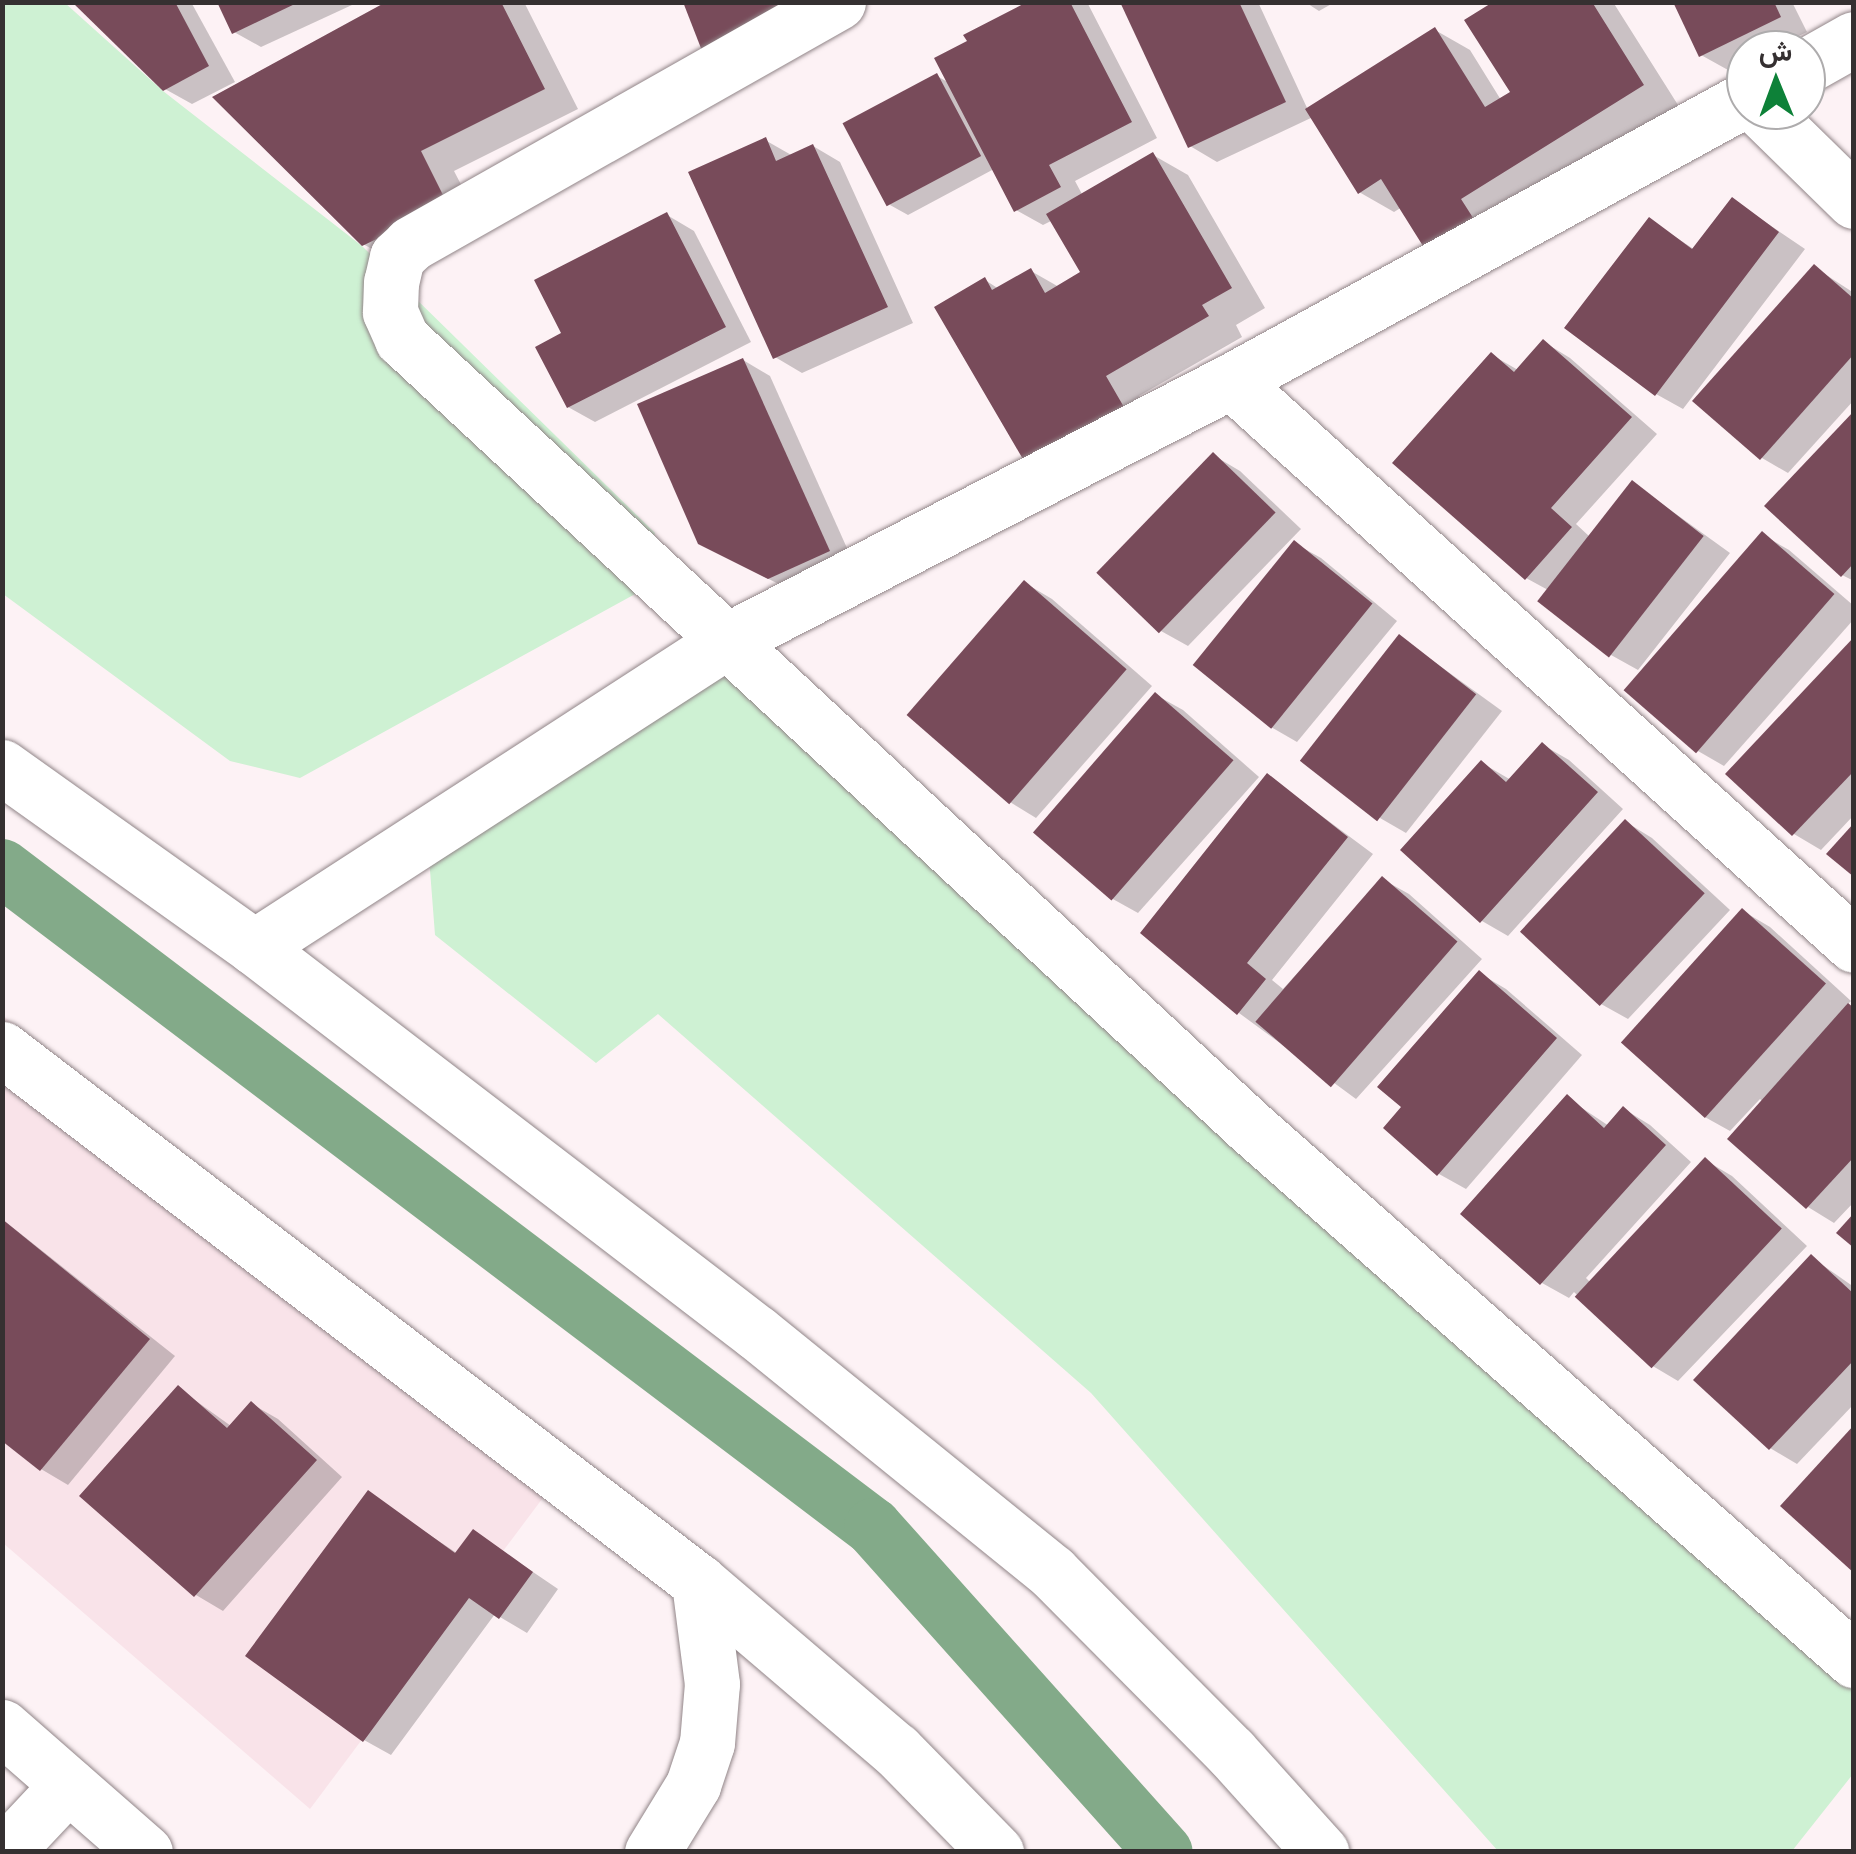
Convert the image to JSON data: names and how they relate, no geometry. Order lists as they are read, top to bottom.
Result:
{
  "north": "top"
}
